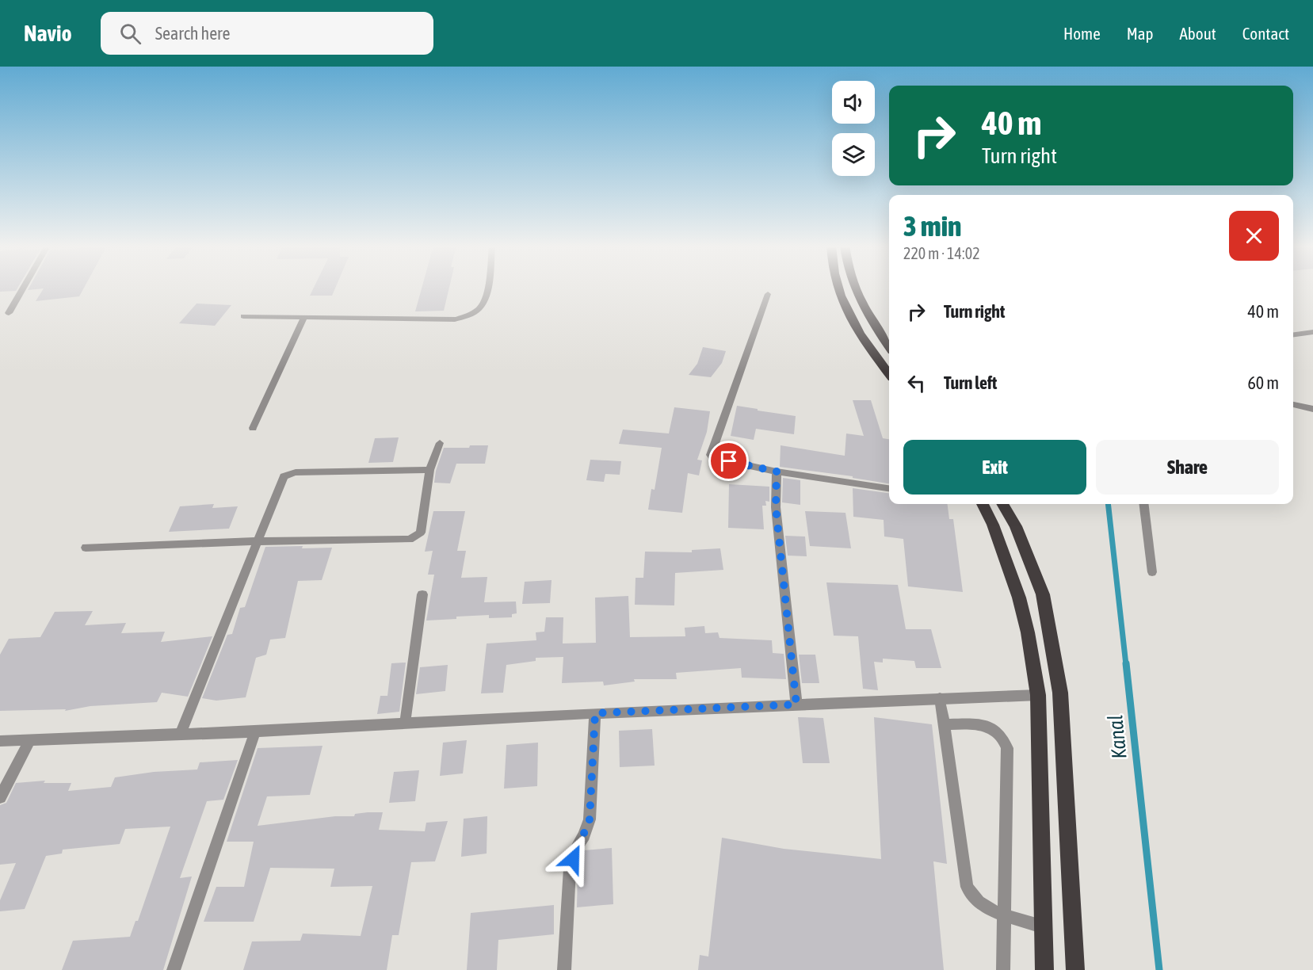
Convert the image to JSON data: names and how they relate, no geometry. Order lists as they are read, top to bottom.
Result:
{
  "water": ["Kanal"],
  "page": {
    "header": "Navio",
    "search": "Search here",
    "nav": [
      "Home",
      "Map",
      "About",
      "Contact"
    ],
    "turn": ["40 m", "Turn right"],
    "heading": ["3 min", "220 m · 14:02"],
    "list": [
      {
        "name": "Turn right",
        "value": "40 m"
      },
      {
        "name": "Turn left",
        "value": "60 m"
      }
    ],
    "buttons": ["Exit", "Share"]
  }
}
